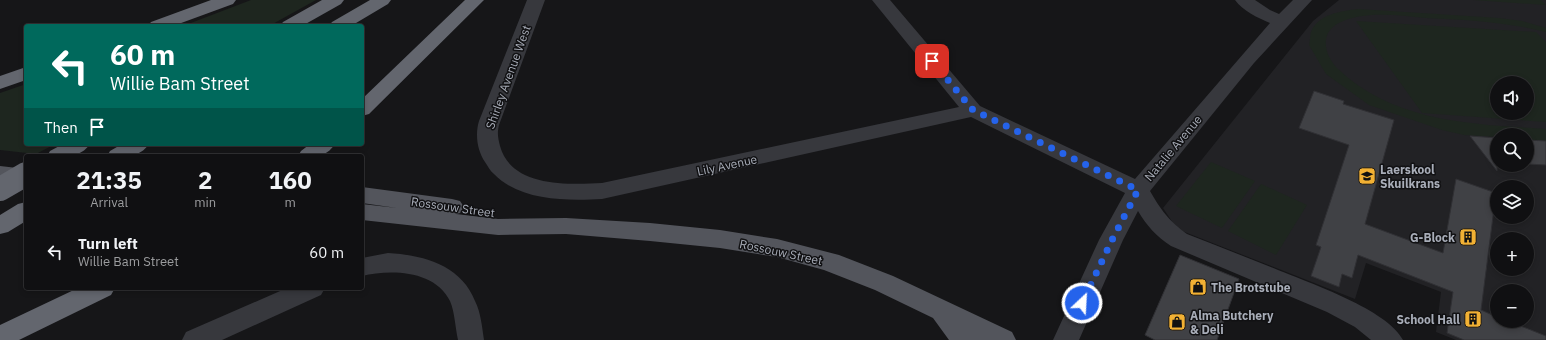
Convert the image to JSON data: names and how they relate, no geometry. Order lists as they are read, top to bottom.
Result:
{
  "streets": {
    "main road": ["Rossouw Street"],
    "street": ["Shirley Avenue West", "Natalie Avenue", "Lily Avenue"]
  },
  "crossings": [
    ["Shirley Avenue West", "Lily Avenue"]
  ],
  "places": {
    "school or university": ["Laerskool Skuilkrans"],
    "building": ["G-Block", "School Hall"],
    "shop": ["The Brotstube", "Alma Butchery & Deli"]
  },
  "page": {
    "turn": ["60 m", "Willie Bam Street"],
    "map_buttons": ["+", "−"],
    "then": "Then",
    "eta": [
      "21:35",
      "Arrival",
      "2",
      "min",
      "160",
      "m"
    ],
    "list": [
      {
        "name": "Turn left",
        "note": "Willie Bam Street",
        "value": "60 m"
      }
    ]
  }
}
